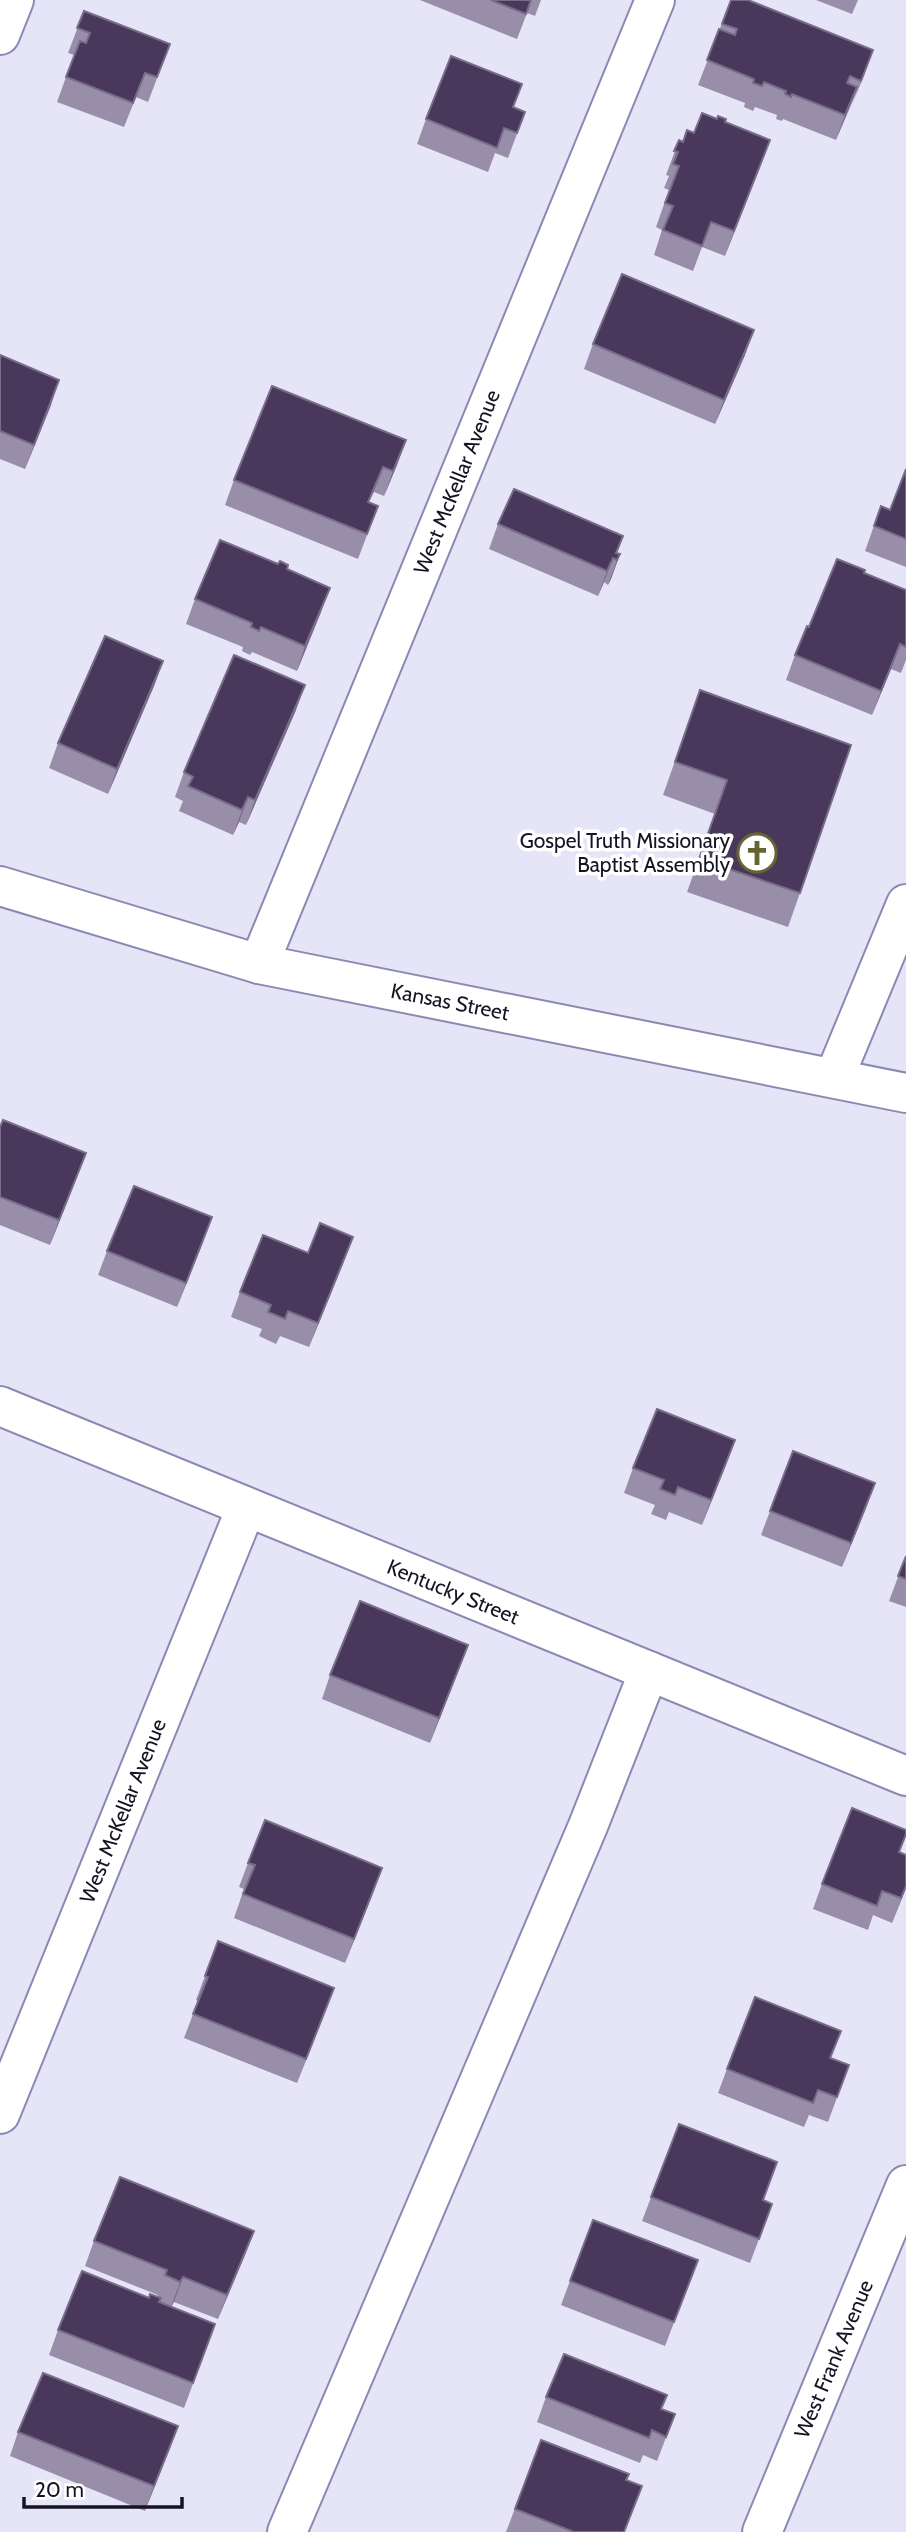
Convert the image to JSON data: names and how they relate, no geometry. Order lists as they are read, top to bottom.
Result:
{
  "streets": {
    "street": [
      "West McKellar Avenue",
      "Kansas Street",
      "Kentucky Street",
      "West Frank Avenue"
    ]
  },
  "crossings": [
    ["West McKellar Avenue", "Kansas Street"],
    ["West McKellar Avenue", "Kentucky Street"]
  ],
  "places": {
    "church": ["Gospel Truth Missionary Baptist Assembly"]
  },
  "scale_bar": "20 m"
}
